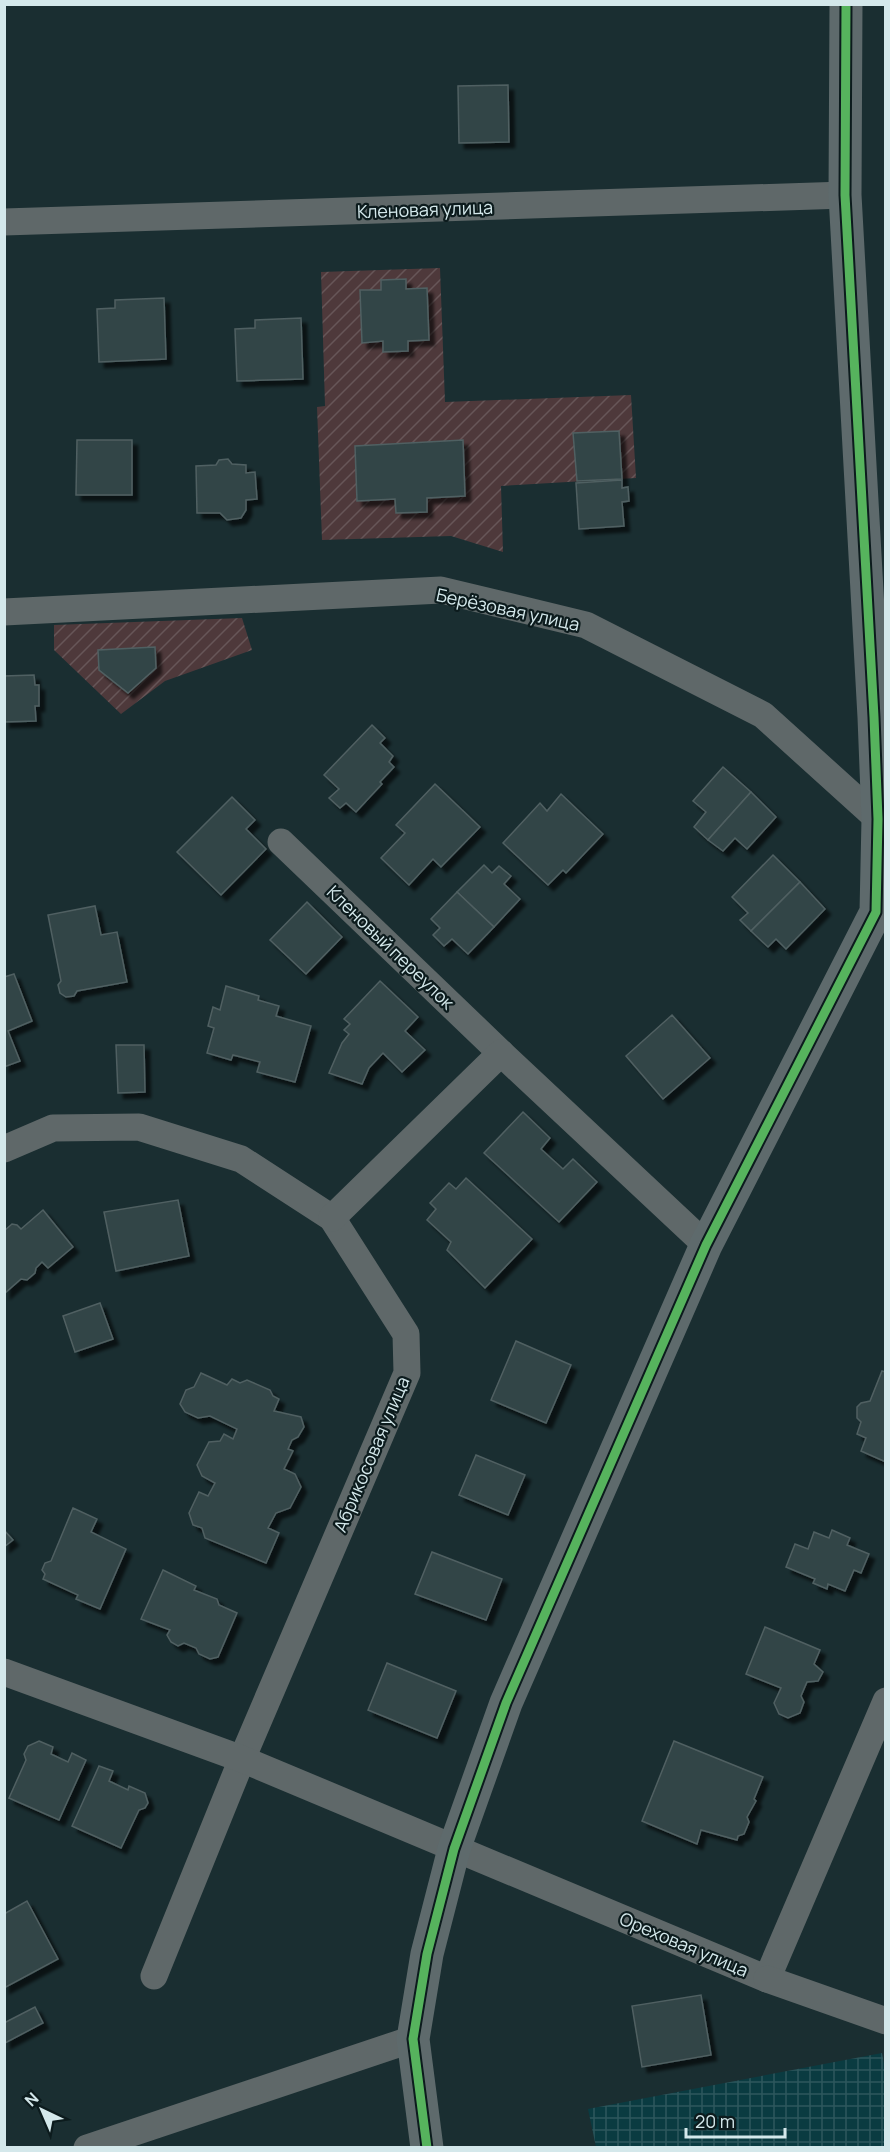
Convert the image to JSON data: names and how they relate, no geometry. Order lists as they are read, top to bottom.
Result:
{
  "streets": {
    "street": [
      "Кленовая улица",
      "Берёзовая улица",
      "Кленовый переулок",
      "Абрикосовая улица",
      "Ореховая улица"
    ]
  },
  "scale_bar": "20 m",
  "north": "top left"
}
